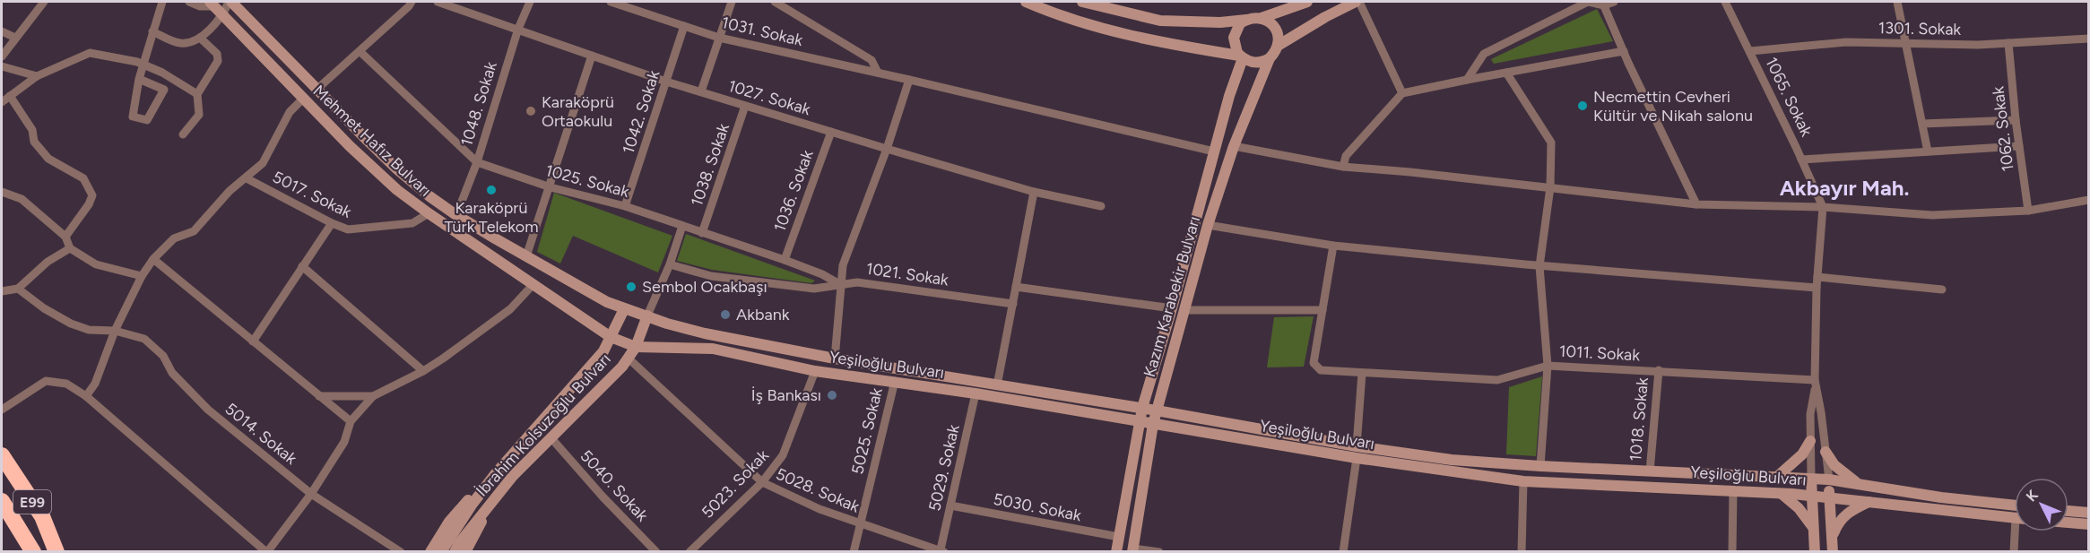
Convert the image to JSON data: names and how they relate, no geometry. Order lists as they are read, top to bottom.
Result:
{
  "streets": {
    "highway": ["E99"],
    "main road": [
      "Mehmet Hafız Bulvarı",
      "Kazım Karabekir Bulvarı",
      "Yeşiloğlu Bulvarı",
      "İbrahim Kolsuzoğlu Bulvarı"
    ],
    "street": [
      "1301. Sokak",
      "1031. Sokak",
      "1065. Sokak",
      "1027. Sokak",
      "1048. Sokak",
      "1042. Sokak",
      "1062. Sokak",
      "1038. Sokak",
      "1025. Sokak",
      "1036. Sokak",
      "5017. Sokak",
      "1021. Sokak",
      "1011. Sokak",
      "1018. Sokak",
      "5025. Sokak",
      "5014. Sokak",
      "5029. Sokak",
      "5023. Sokak",
      "5040. Sokak",
      "5028. Sokak",
      "5030. Sokak"
    ]
  },
  "crossings": [
    ["1301. Sokak", "1065. Sokak"],
    ["1301. Sokak", "1062. Sokak"],
    ["1031. Sokak", "1042. Sokak"],
    ["1031. Sokak", "Kazım Karabekir Bulvarı"],
    ["1027. Sokak", "1048. Sokak"],
    ["1027. Sokak", "1042. Sokak"],
    ["1027. Sokak", "1038. Sokak"],
    ["1027. Sokak", "1036. Sokak"],
    ["1048. Sokak", "Mehmet Hafız Bulvarı"],
    ["1048. Sokak", "1025. Sokak"],
    ["1042. Sokak", "1025. Sokak"],
    ["Mehmet Hafız Bulvarı", "5017. Sokak"],
    ["Mehmet Hafız Bulvarı", "Yeşiloğlu Bulvarı"],
    ["Mehmet Hafız Bulvarı", "İbrahim Kolsuzoğlu Bulvarı"],
    ["1038. Sokak", "1025. Sokak"],
    ["1025. Sokak", "1036. Sokak"],
    ["1025. Sokak", "1021. Sokak"],
    ["Kazım Karabekir Bulvarı", "Yeşiloğlu Bulvarı"],
    ["Kazım Karabekir Bulvarı", "5030. Sokak"],
    ["1011. Sokak", "1018. Sokak"],
    ["Yeşiloğlu Bulvarı", "1018. Sokak"],
    ["Yeşiloğlu Bulvarı", "İbrahim Kolsuzoğlu Bulvarı"],
    ["Yeşiloğlu Bulvarı", "5025. Sokak"],
    ["Yeşiloğlu Bulvarı", "5029. Sokak"],
    ["Yeşiloğlu Bulvarı", "5023. Sokak"],
    ["İbrahim Kolsuzoğlu Bulvarı", "5040. Sokak"],
    ["İbrahim Kolsuzoğlu Bulvarı", "5028. Sokak"],
    ["5025. Sokak", "5028. Sokak"],
    ["5029. Sokak", "5028. Sokak"],
    ["5029. Sokak", "5030. Sokak"],
    ["5023. Sokak", "5028. Sokak"]
  ],
  "districts": ["Akbayır Mah."],
  "places": [
    "Necmettin Cevheri Kültür ve Nikah salonu",
    "Karaköprü Ortaokulu",
    "Karaköprü Türk Telekom",
    "Sembol Ocakbaşı",
    "Akbank",
    "İş Bankası"
  ],
  "north": "top left"
}
